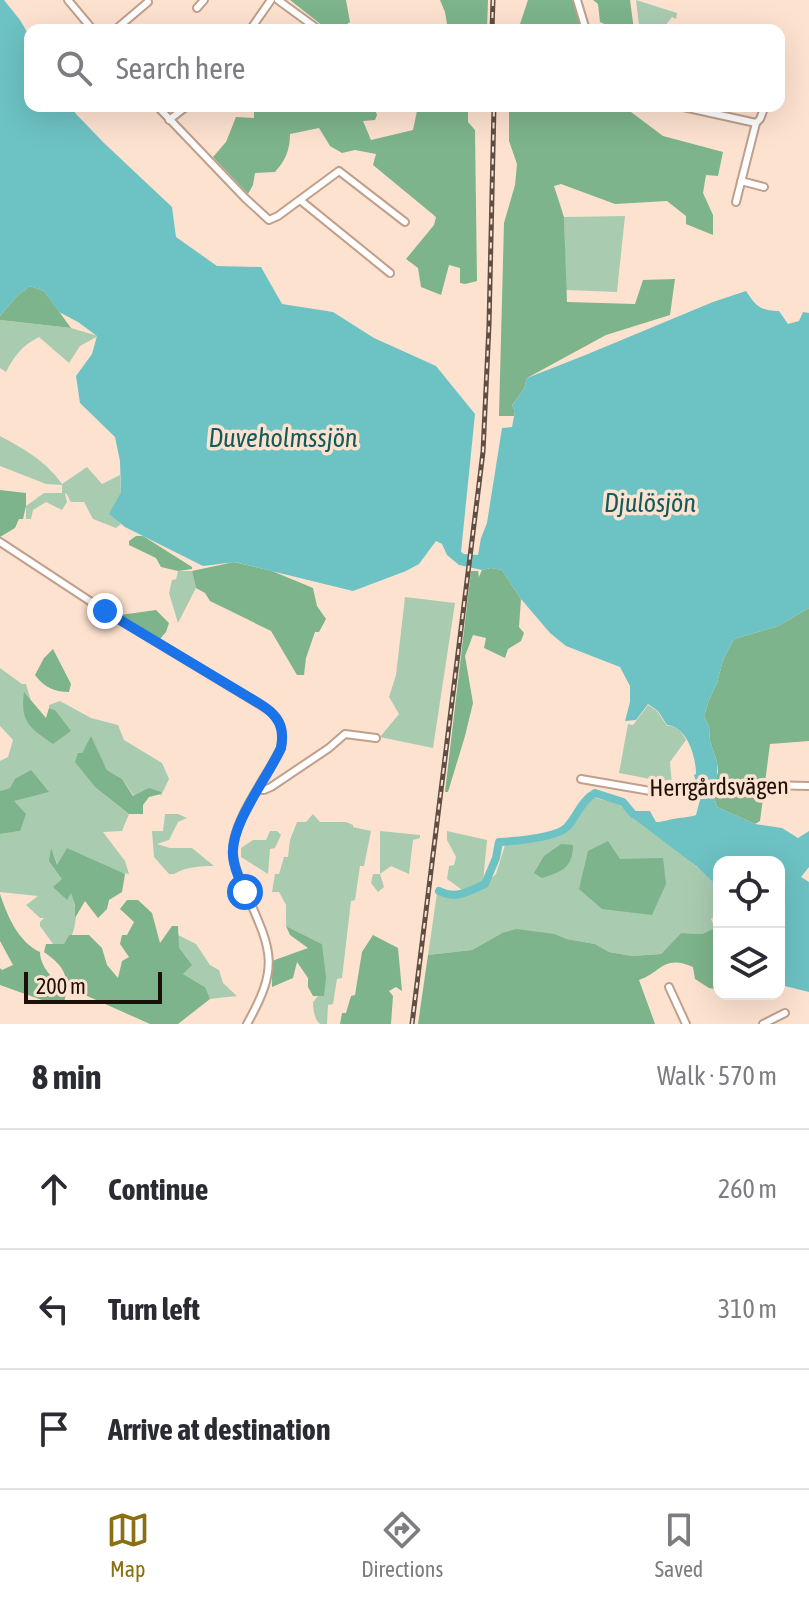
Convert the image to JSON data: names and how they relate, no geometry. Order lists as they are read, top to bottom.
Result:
{
  "streets": {
    "street": ["Herrgårdsvägen"]
  },
  "water": ["Duveholmssjön", "Djulösjön"],
  "scale_bar": "200 m",
  "page": {
    "search": "Search here",
    "scale": "200 m",
    "heading": ["8 min", "Walk · 570 m"],
    "list": [
      ["Continue", "260 m"],
      ["Turn left", "310 m"],
      "Arrive at destination"
    ],
    "nav": ["Map", "Directions", "Saved"]
  }
}
